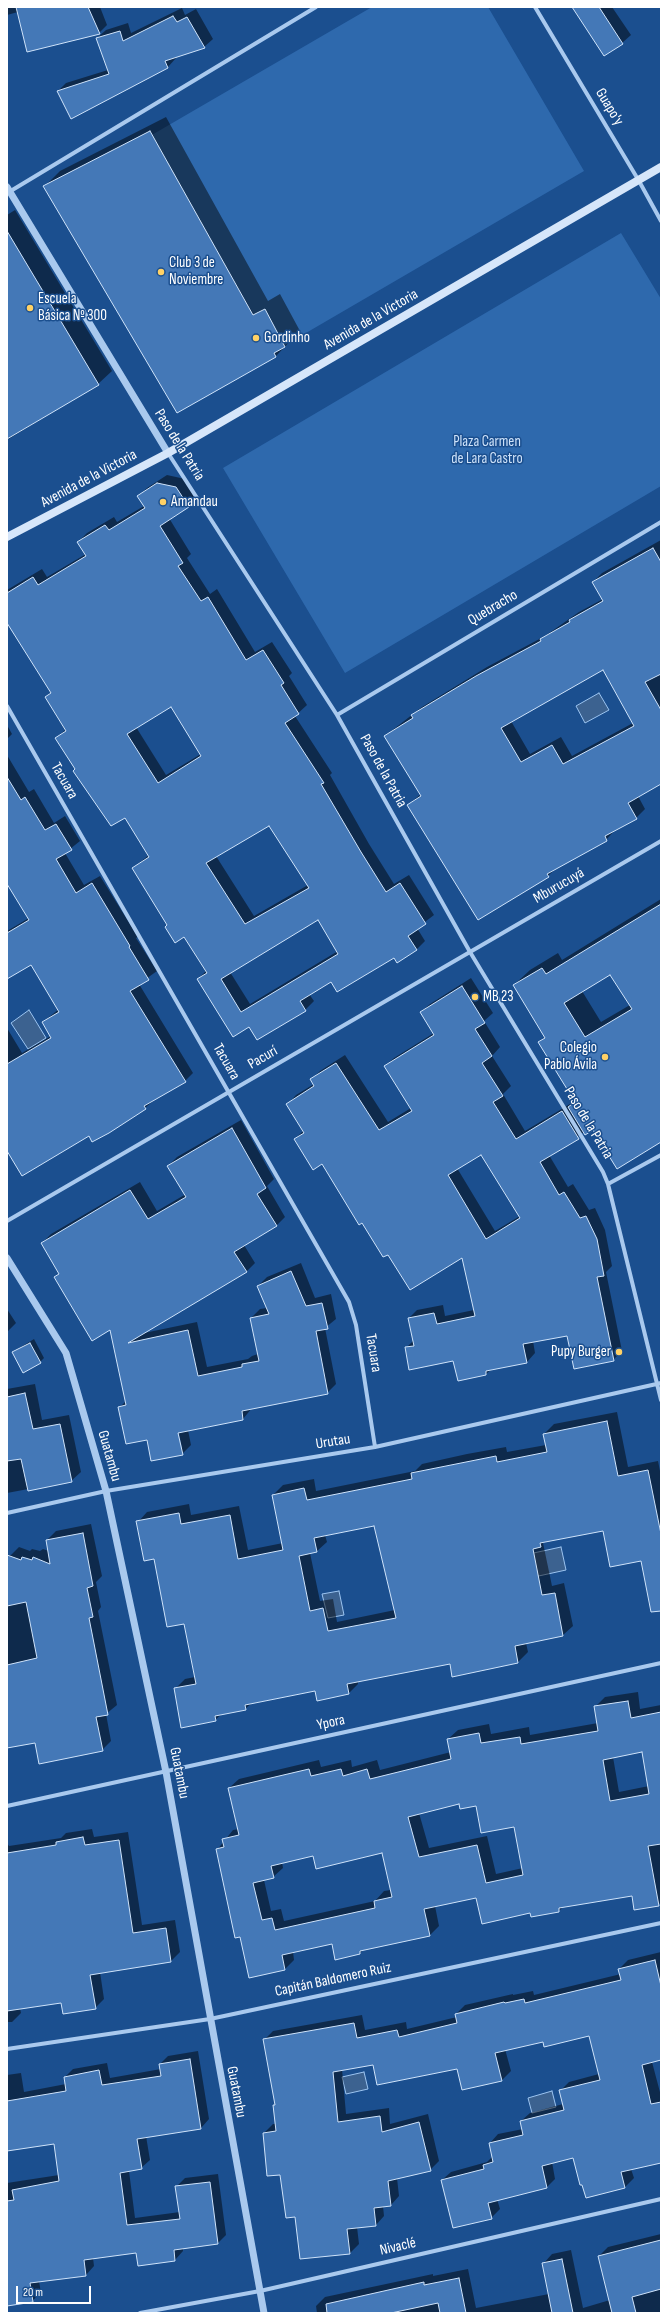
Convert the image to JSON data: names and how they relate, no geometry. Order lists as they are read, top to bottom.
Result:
{
  "streets": {
    "main road": ["Avenida de la Victoria"],
    "street": [
      "Guapo'y",
      "Paso de la Patria",
      "Quebracho",
      "Tacuara",
      "Mburucuyá",
      "Pacurí",
      "Urutau",
      "Guatambu",
      "Ypora",
      "Capitán Baldomero Ruiz",
      "Nivaclé"
    ]
  },
  "crossings": [
    ["Guapo'y", "Avenida de la Victoria"],
    ["Avenida de la Victoria", "Paso de la Patria"],
    ["Paso de la Patria", "Quebracho"],
    ["Paso de la Patria", "Mburucuyá"],
    ["Paso de la Patria", "Pacurí"],
    ["Paso de la Patria", "Urutau"],
    ["Tacuara", "Pacurí"],
    ["Tacuara", "Urutau"],
    ["Mburucuyá", "Pacurí"],
    ["Urutau", "Guatambu"],
    ["Guatambu", "Ypora"],
    ["Guatambu", "Capitán Baldomero Ruiz"],
    ["Guatambu", "Nivaclé"]
  ],
  "parks": ["Plaza Carmen de Lara Castro"],
  "places": [
    "Club 3 de Noviembre",
    "Escuela Básica Nº 300",
    "Gordinho",
    "Amandau",
    "MB 23",
    "Colegio Pablo Ávila",
    "Pupy Burger"
  ],
  "scale_bar": "20 m"
}
